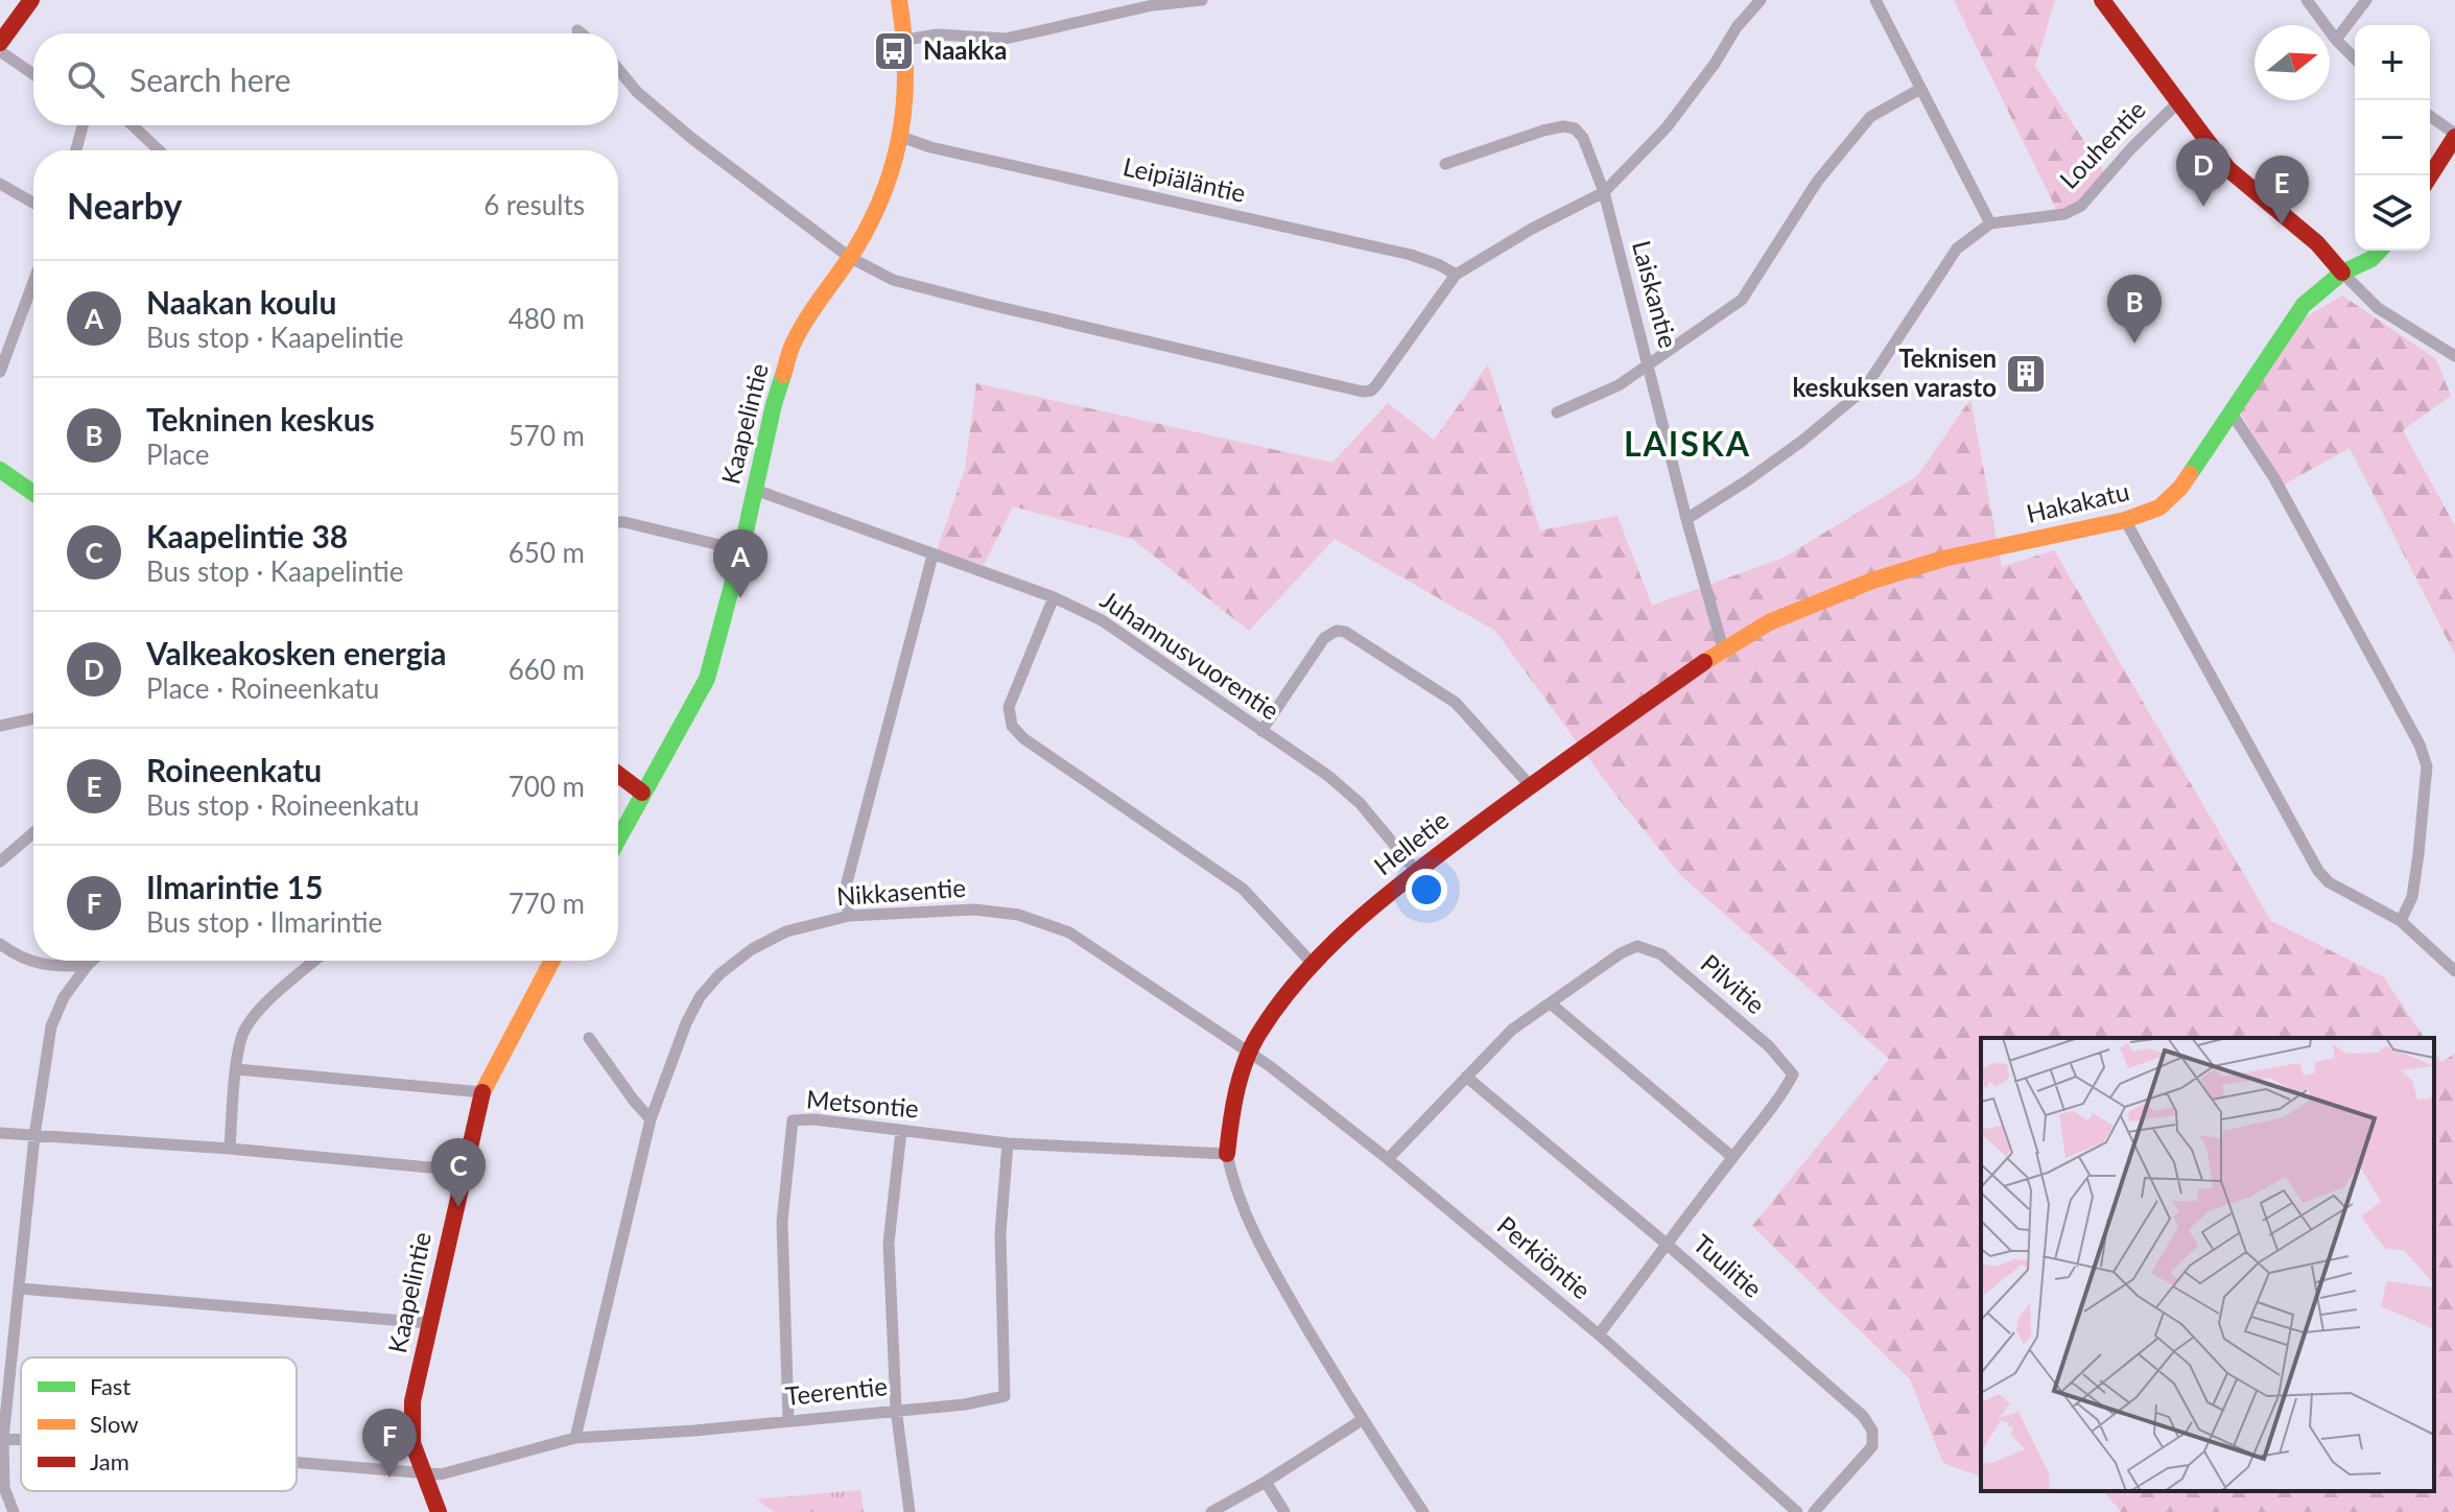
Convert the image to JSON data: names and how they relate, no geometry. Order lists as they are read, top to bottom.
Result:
{
  "streets": {
    "street": [
      "Louhentie",
      "Leipiäläntie",
      "Laiskantie",
      "Kaapelintie",
      "Hakakatu",
      "Juhannusvuorentie",
      "Helletie",
      "Nikkasentie",
      "Pilvitie",
      "Metsontie",
      "Perkiöntie",
      "Tuulitie",
      "Teerentie"
    ]
  },
  "crossings": [
    ["Louhentie", "Laiskantie"],
    ["Leipiäläntie", "Kaapelintie"],
    ["Laiskantie", "Hakakatu"],
    ["Laiskantie", "Helletie"],
    ["Kaapelintie", "Juhannusvuorentie"],
    ["Kaapelintie", "Teerentie"],
    ["Hakakatu", "Helletie"],
    ["Juhannusvuorentie", "Helletie"],
    ["Helletie", "Nikkasentie"],
    ["Helletie", "Metsontie"],
    ["Helletie", "Perkiöntie"],
    ["Nikkasentie", "Perkiöntie"],
    ["Nikkasentie", "Teerentie"],
    ["Pilvitie", "Perkiöntie"],
    ["Pilvitie", "Tuulitie"],
    ["Metsontie", "Teerentie"]
  ],
  "districts": ["LAISKA"],
  "places": {
    "bus stop": ["Naakka"],
    "building": ["Teknisen keskuksen varasto"]
  },
  "legend": ["Fast", "Slow", "Jam"],
  "north": "right",
  "page": {
    "map_buttons": ["+", "−"],
    "search": "Search here",
    "pins": [
      "D",
      "E",
      "B",
      "A",
      "C",
      "F"
    ],
    "heading": ["Nearby", "6 results"],
    "list": [
      {
        "mark": "A",
        "name": "Naakan koulu",
        "note": "Bus stop · Kaapelintie",
        "value": "480 m"
      },
      {
        "mark": "B",
        "name": "Tekninen keskus",
        "note": "Place",
        "value": "570 m"
      },
      {
        "mark": "C",
        "name": "Kaapelintie 38",
        "note": "Bus stop · Kaapelintie",
        "value": "650 m"
      },
      {
        "mark": "D",
        "name": "Valkeakosken energia",
        "note": "Place · Roineenkatu",
        "value": "660 m"
      },
      {
        "mark": "E",
        "name": "Roineenkatu",
        "note": "Bus stop · Roineenkatu",
        "value": "700 m"
      },
      {
        "mark": "F",
        "name": "Ilmarintie 15",
        "note": "Bus stop · Ilmarintie",
        "value": "770 m"
      }
    ]
  }
}
